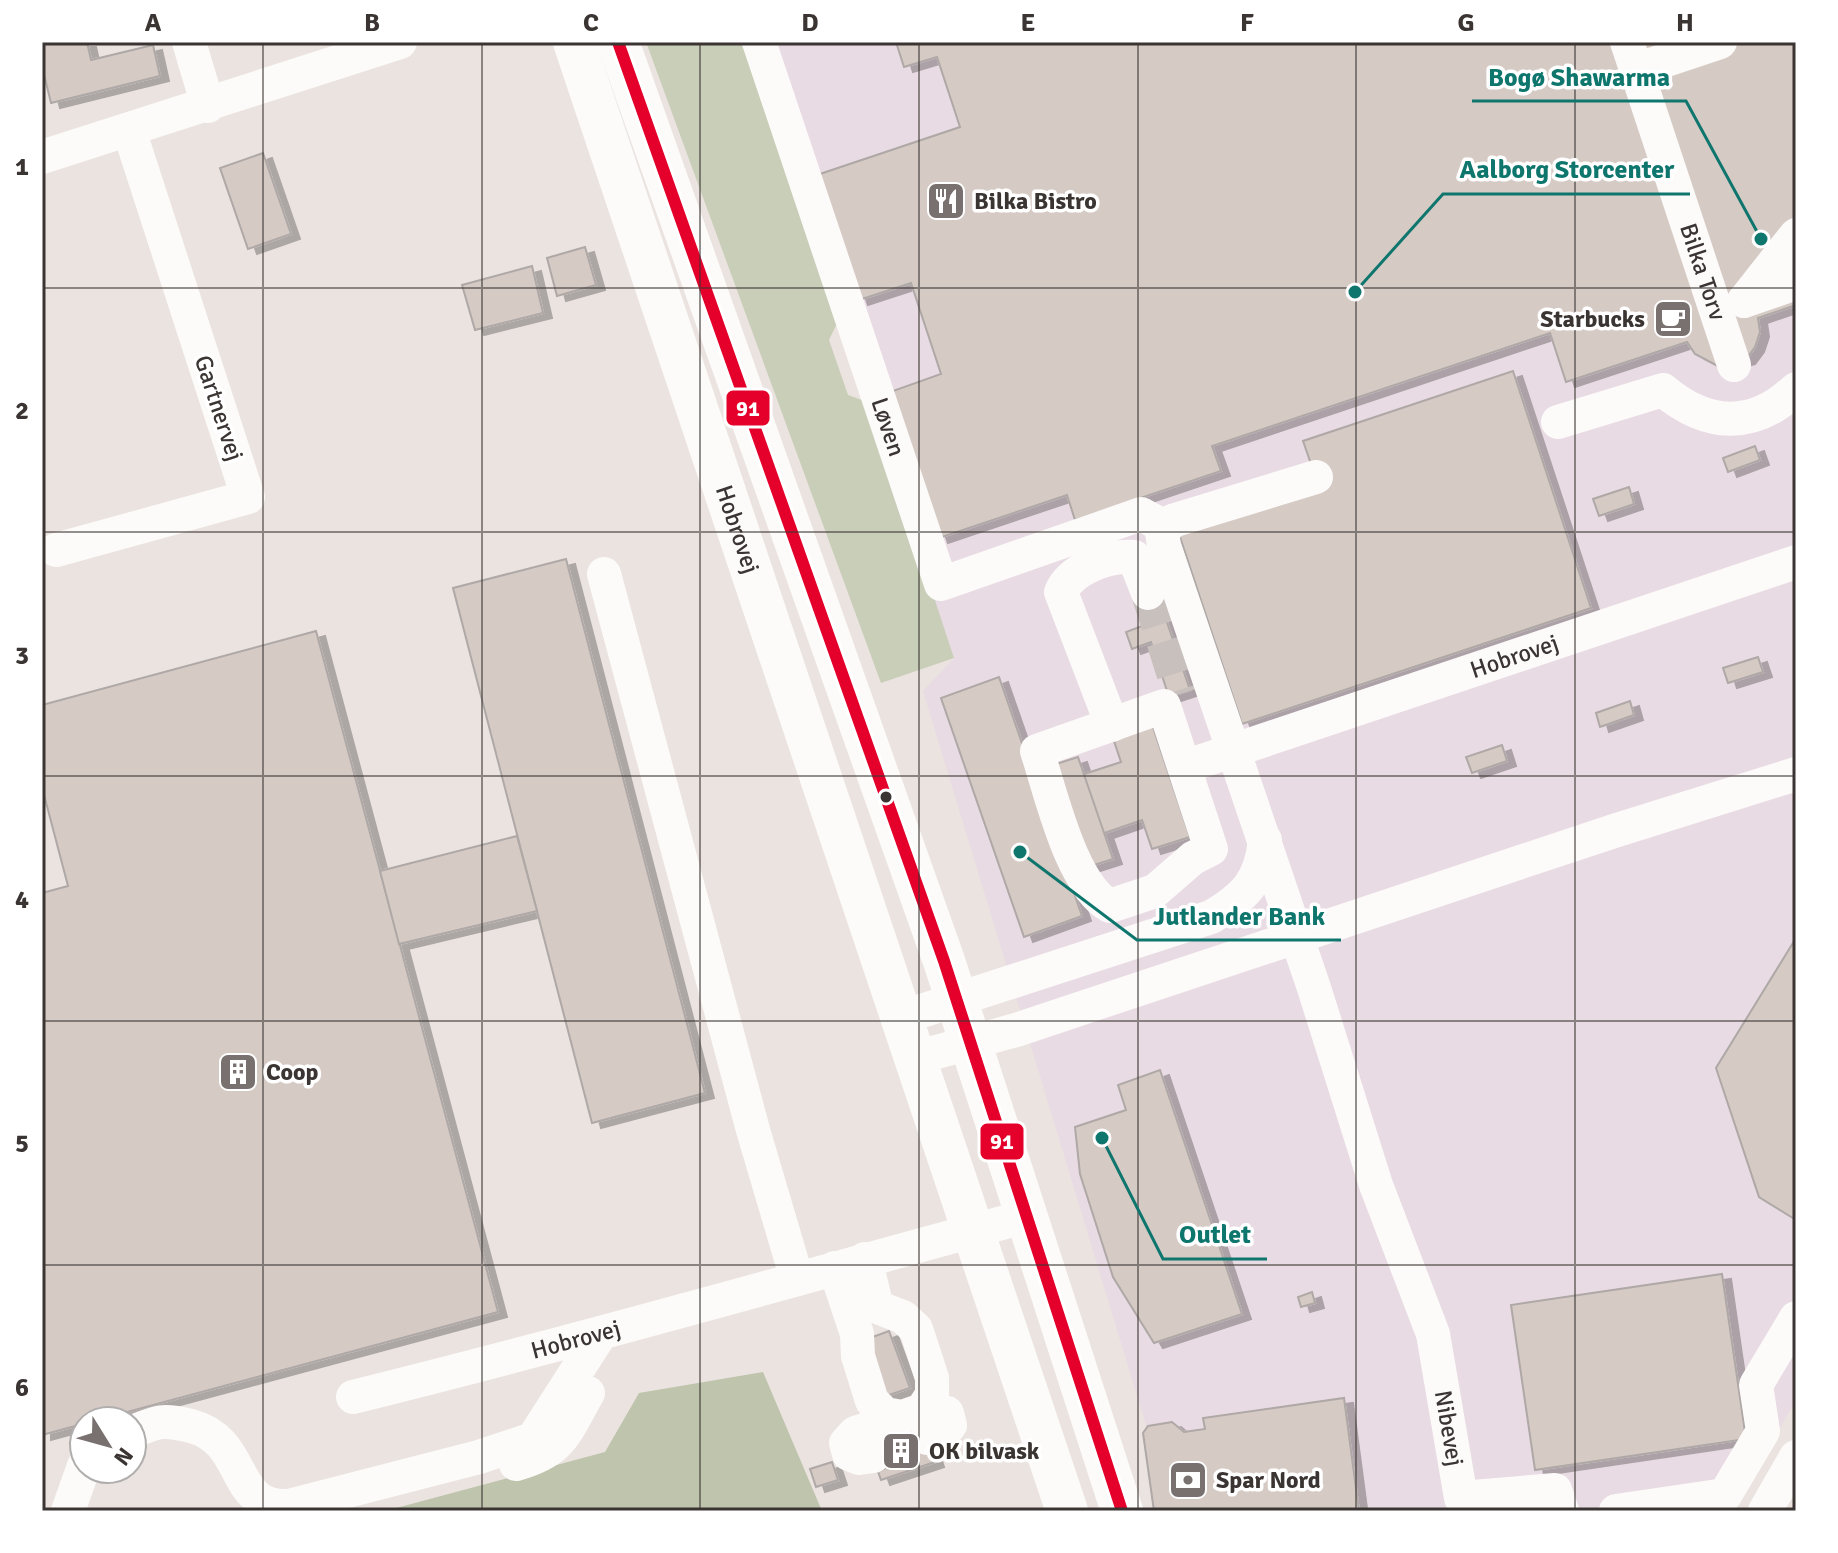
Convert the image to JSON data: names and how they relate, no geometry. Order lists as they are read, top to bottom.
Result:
{
  "streets": {
    "main road": ["Hobrovej"],
    "street": [
      "Bilka Torv",
      "Gartnervej",
      "Løven",
      "Nibevej"
    ]
  },
  "places": {
    "restaurant": ["Bilka Bistro"],
    "other": [
      "Bogø Shawarma",
      "Aalborg Storcenter",
      "Jutlander Bank",
      "Outlet"
    ],
    "cafe": ["Starbucks"],
    "building": ["Coop", "OK bilvask"],
    "bank": ["Spar Nord"]
  },
  "lines": ["transit line 91"],
  "north": "bottom right",
  "grid": {
    "columns": [
      "A",
      "B",
      "C",
      "D",
      "E",
      "F",
      "G",
      "H"
    ],
    "rows": [
      "1",
      "2",
      "3",
      "4",
      "5",
      "6"
    ]
  }
}
